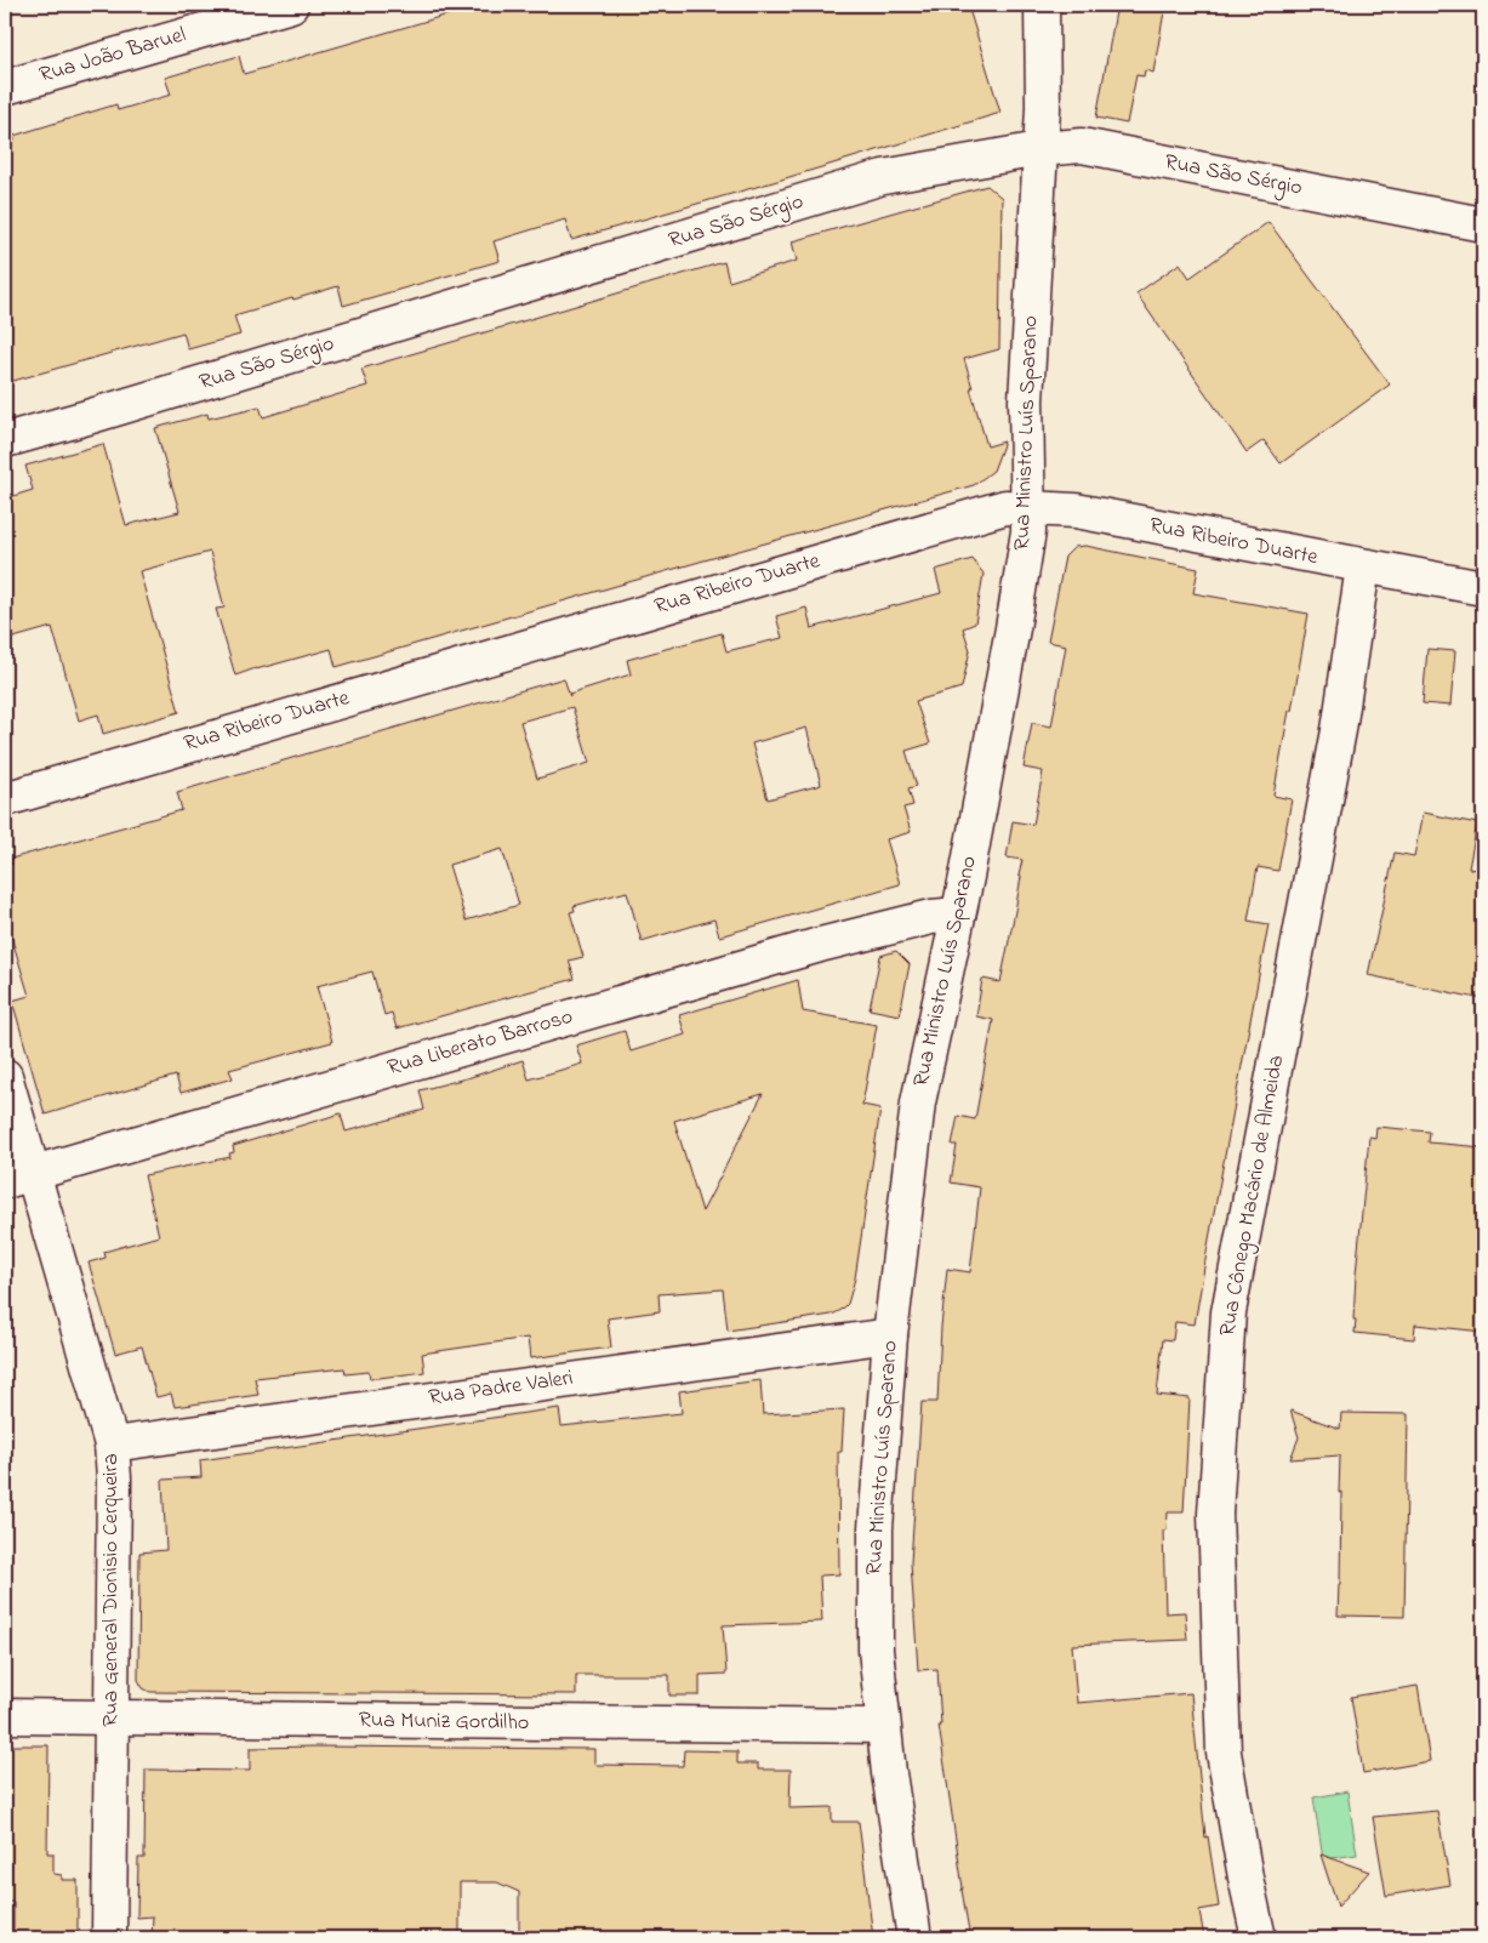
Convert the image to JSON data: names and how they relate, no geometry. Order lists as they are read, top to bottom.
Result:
{
  "streets": {
    "street": [
      "Rua João Baruel",
      "Rua São Sérgio",
      "Rua Ministro Luís Sparano",
      "Rua Ribeiro Duarte",
      "Rua Liberato Barroso",
      "Rua Cônego Macário de Almeida",
      "Rua Padre Valeri",
      "Rua General Dionisio Cerqueira",
      "Rua Muniz Gordilho"
    ]
  },
  "crossings": [
    ["Rua São Sérgio", "Rua Ministro Luís Sparano"],
    ["Rua Ministro Luís Sparano", "Rua Ribeiro Duarte"],
    ["Rua Ministro Luís Sparano", "Rua Liberato Barroso"],
    ["Rua Ministro Luís Sparano", "Rua Padre Valeri"],
    ["Rua Ministro Luís Sparano", "Rua Muniz Gordilho"],
    ["Rua Ribeiro Duarte", "Rua Cônego Macário de Almeida"],
    ["Rua Liberato Barroso", "Rua General Dionisio Cerqueira"],
    ["Rua Padre Valeri", "Rua General Dionisio Cerqueira"],
    ["Rua General Dionisio Cerqueira", "Rua Muniz Gordilho"]
  ]
}
